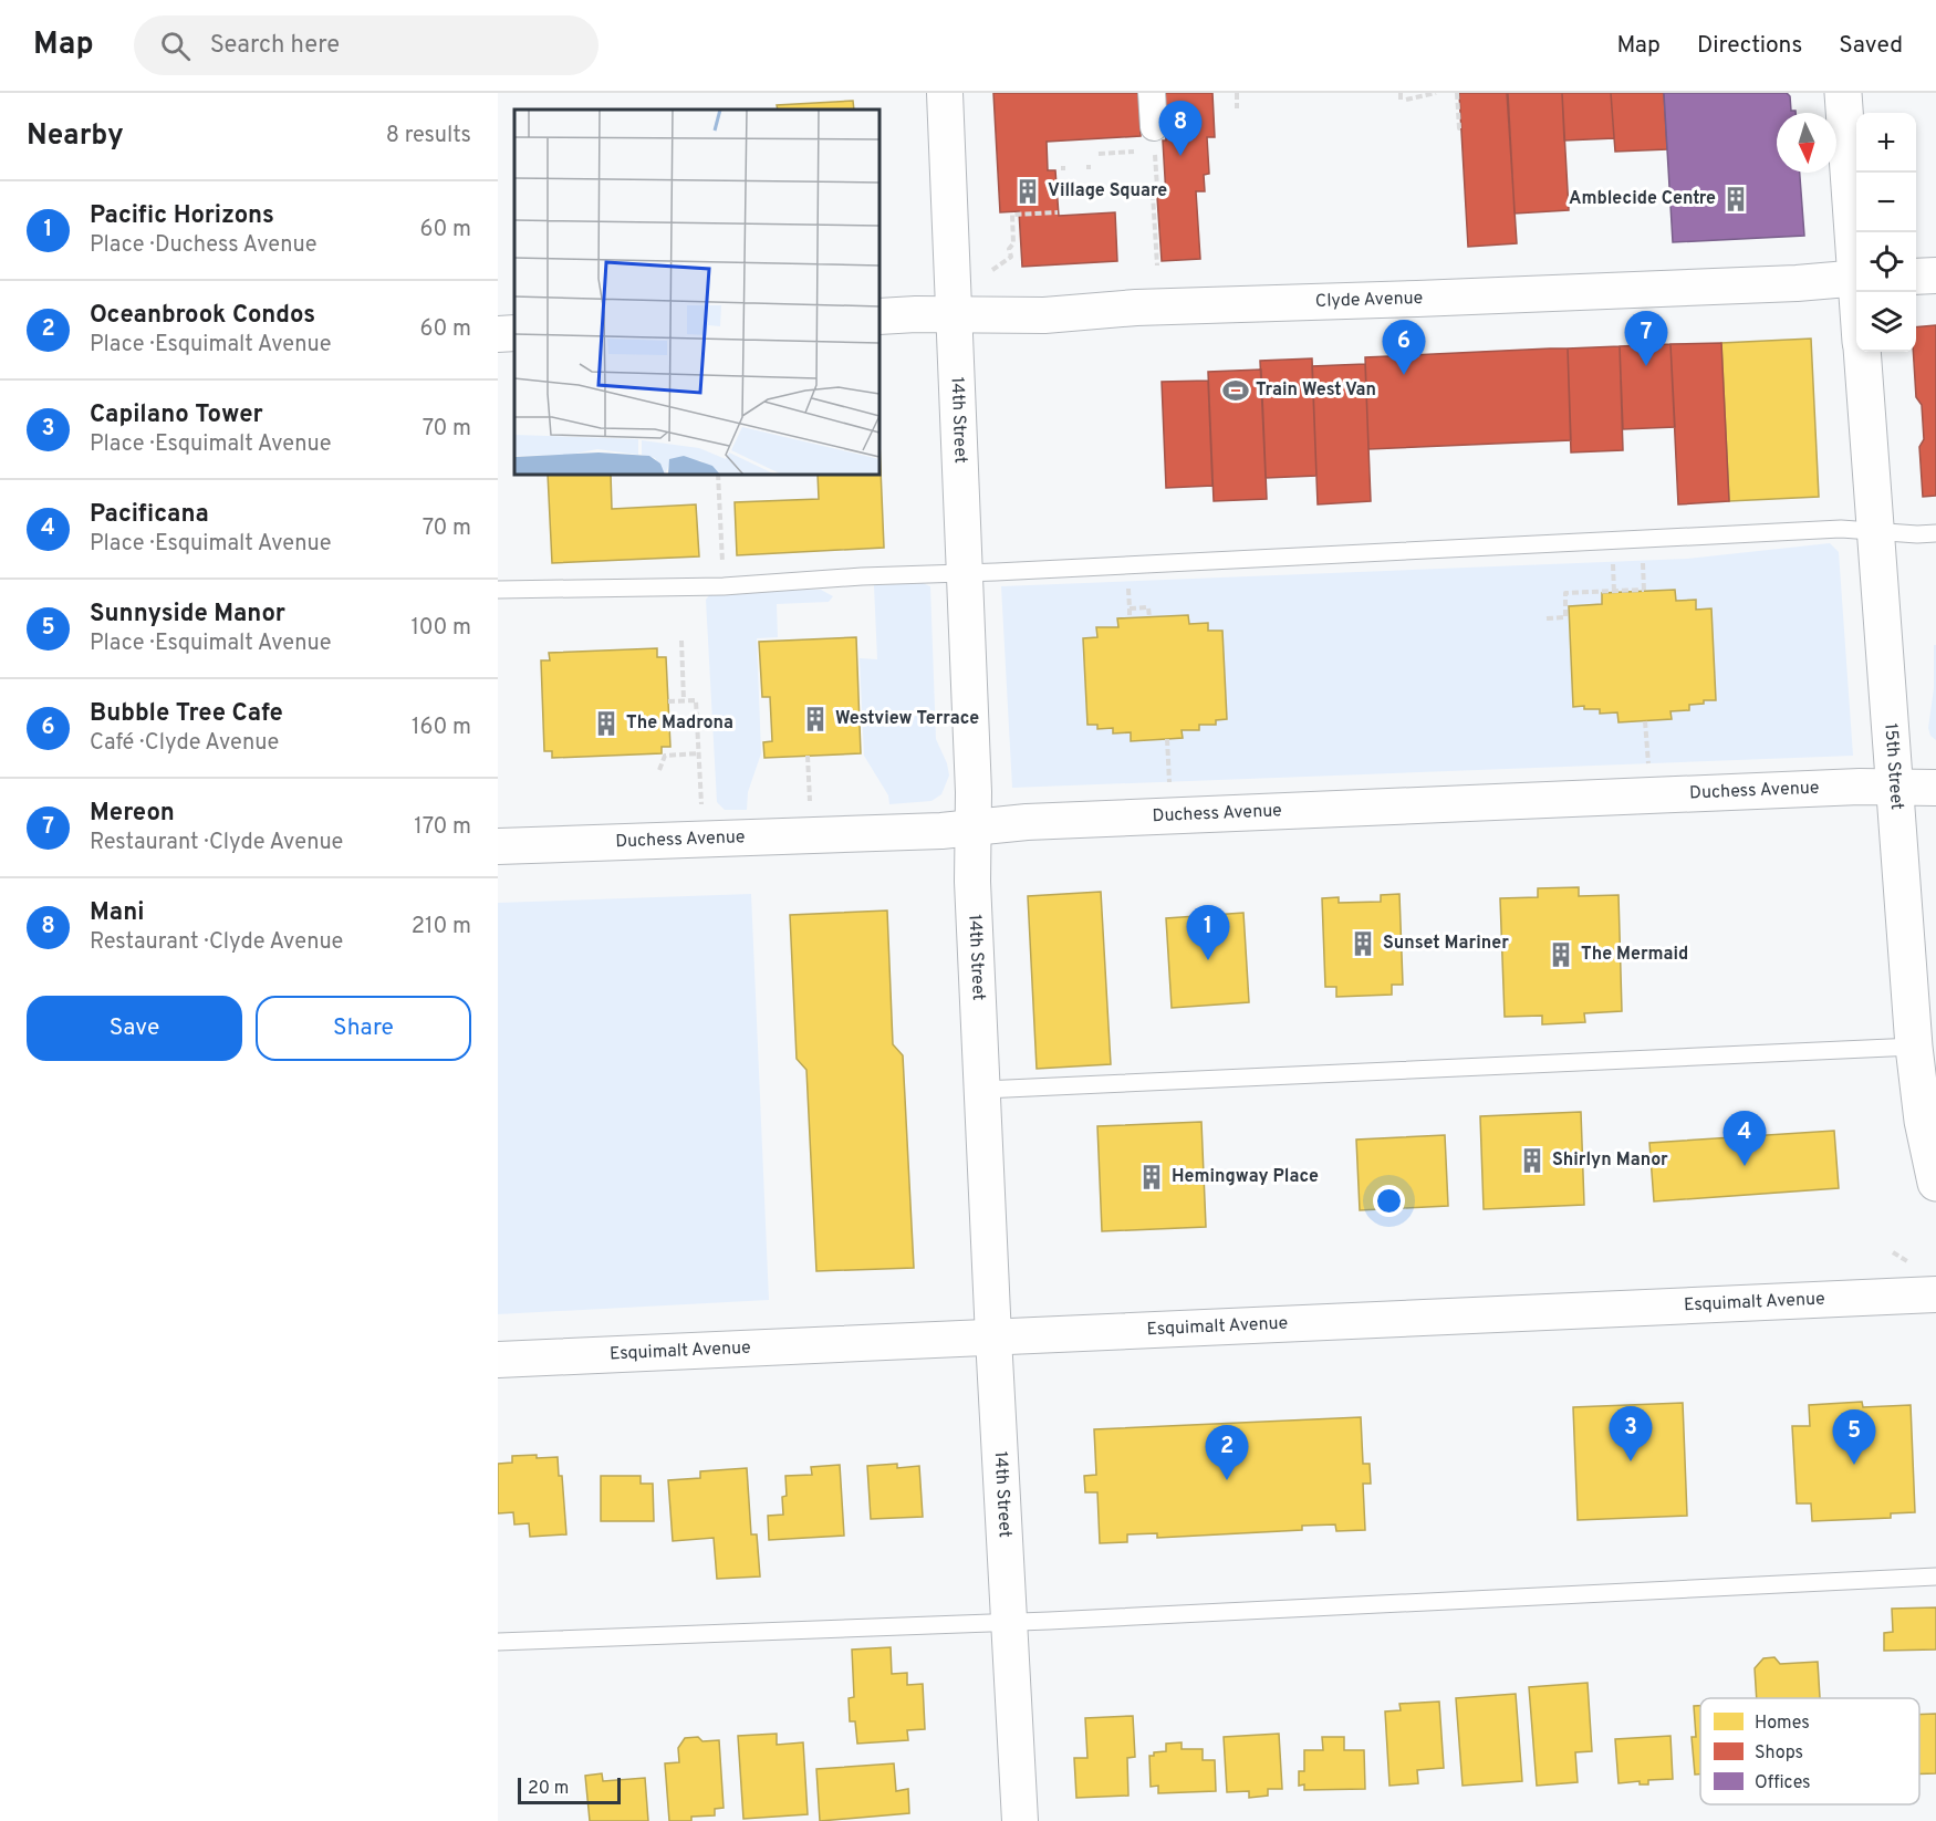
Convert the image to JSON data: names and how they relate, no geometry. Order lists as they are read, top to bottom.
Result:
{
  "streets": {
    "main road": ["15th Street"],
    "street": [
      "Clyde Avenue",
      "14th Street",
      "Duchess Avenue",
      "Esquimalt Avenue"
    ]
  },
  "crossings": [
    ["Clyde Avenue", "14th Street"],
    ["14th Street", "Duchess Avenue"],
    ["14th Street", "Esquimalt Avenue"],
    ["15th Street", "Duchess Avenue"]
  ],
  "places": {
    "building": [
      "Village Square",
      "Amblecide Centre",
      "Westview Terrace",
      "The Madrona",
      "Sunset Mariner",
      "The Mermaid",
      "Shirlyn Manor",
      "Hemingway Place"
    ],
    "sports": ["Train West Van"]
  },
  "legend": ["Homes", "Shops", "Offices"],
  "scale_bar": "20 m",
  "north": "bottom",
  "page": {
    "header": "Map",
    "search": "Search here",
    "nav": ["Map", "Directions", "Saved"],
    "heading": ["Nearby", "8 results"],
    "pins": [
      "8",
      "7",
      "6",
      "1",
      "4",
      "3",
      "5",
      "2"
    ],
    "map_buttons": ["+", "−"],
    "list": [
      {
        "mark": "1",
        "name": "Pacific Horizons",
        "note": "Place · Duchess Avenue",
        "value": "60 m"
      },
      {
        "mark": "2",
        "name": "Oceanbrook Condos",
        "note": "Place · Esquimalt Avenue",
        "value": "60 m"
      },
      {
        "mark": "3",
        "name": "Capilano Tower",
        "note": "Place · Esquimalt Avenue",
        "value": "70 m"
      },
      {
        "mark": "4",
        "name": "Pacificana",
        "note": "Place · Esquimalt Avenue",
        "value": "70 m"
      },
      {
        "mark": "5",
        "name": "Sunnyside Manor",
        "note": "Place · Esquimalt Avenue",
        "value": "100 m"
      },
      {
        "mark": "6",
        "name": "Bubble Tree Cafe",
        "note": "Café · Clyde Avenue",
        "value": "160 m"
      },
      {
        "mark": "7",
        "name": "Mereon",
        "note": "Restaurant · Clyde Avenue",
        "value": "170 m"
      },
      {
        "mark": "8",
        "name": "Mani",
        "note": "Restaurant · Clyde Avenue",
        "value": "210 m"
      }
    ],
    "buttons": ["Save", "Share"],
    "scale": "20 m"
  }
}
